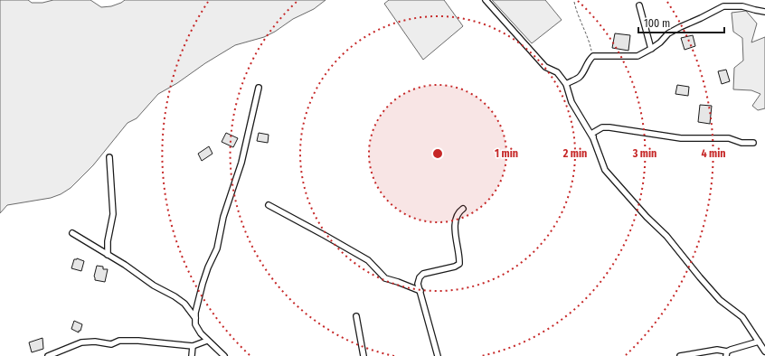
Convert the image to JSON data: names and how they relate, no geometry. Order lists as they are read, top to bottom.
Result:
{
  "scale_bar": "100 m",
  "rings": [
    "1 min",
    "2 min",
    "3 min",
    "4 min"
  ]
}
